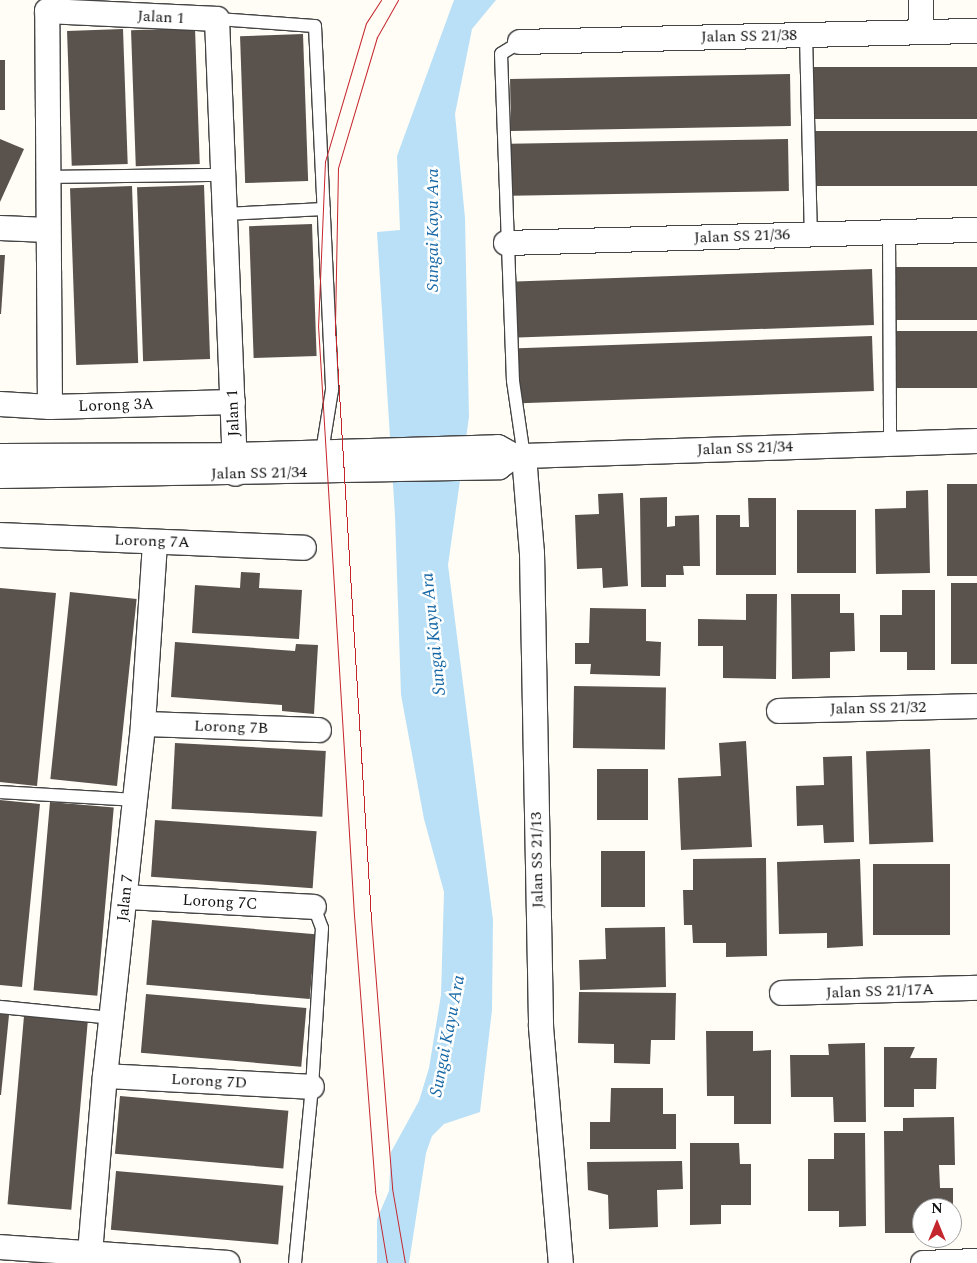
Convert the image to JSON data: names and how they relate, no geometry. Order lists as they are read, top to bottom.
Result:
{
  "streets": {
    "street": [
      "Jalan 1",
      "Jalan SS 21/38",
      "Jalan SS 21/36",
      "Lorong 3A",
      "Jalan SS 21/34",
      "Lorong 7A",
      "Jalan SS 21/32",
      "Lorong 7B",
      "Jalan SS 21/13",
      "Jalan 7",
      "Lorong 7C",
      "Jalan SS 21/17A",
      "Lorong 7D"
    ]
  },
  "crossings": [
    ["Jalan 1", "Lorong 3A"],
    ["Jalan 1", "Jalan SS 21/34"],
    ["Jalan SS 21/34", "Jalan SS 21/13"],
    ["Lorong 7A", "Jalan 7"],
    ["Lorong 7B", "Jalan 7"],
    ["Jalan 7", "Lorong 7C"],
    ["Jalan 7", "Lorong 7D"]
  ],
  "water": ["Sungai Kayu Ara"],
  "north": "top"
}
